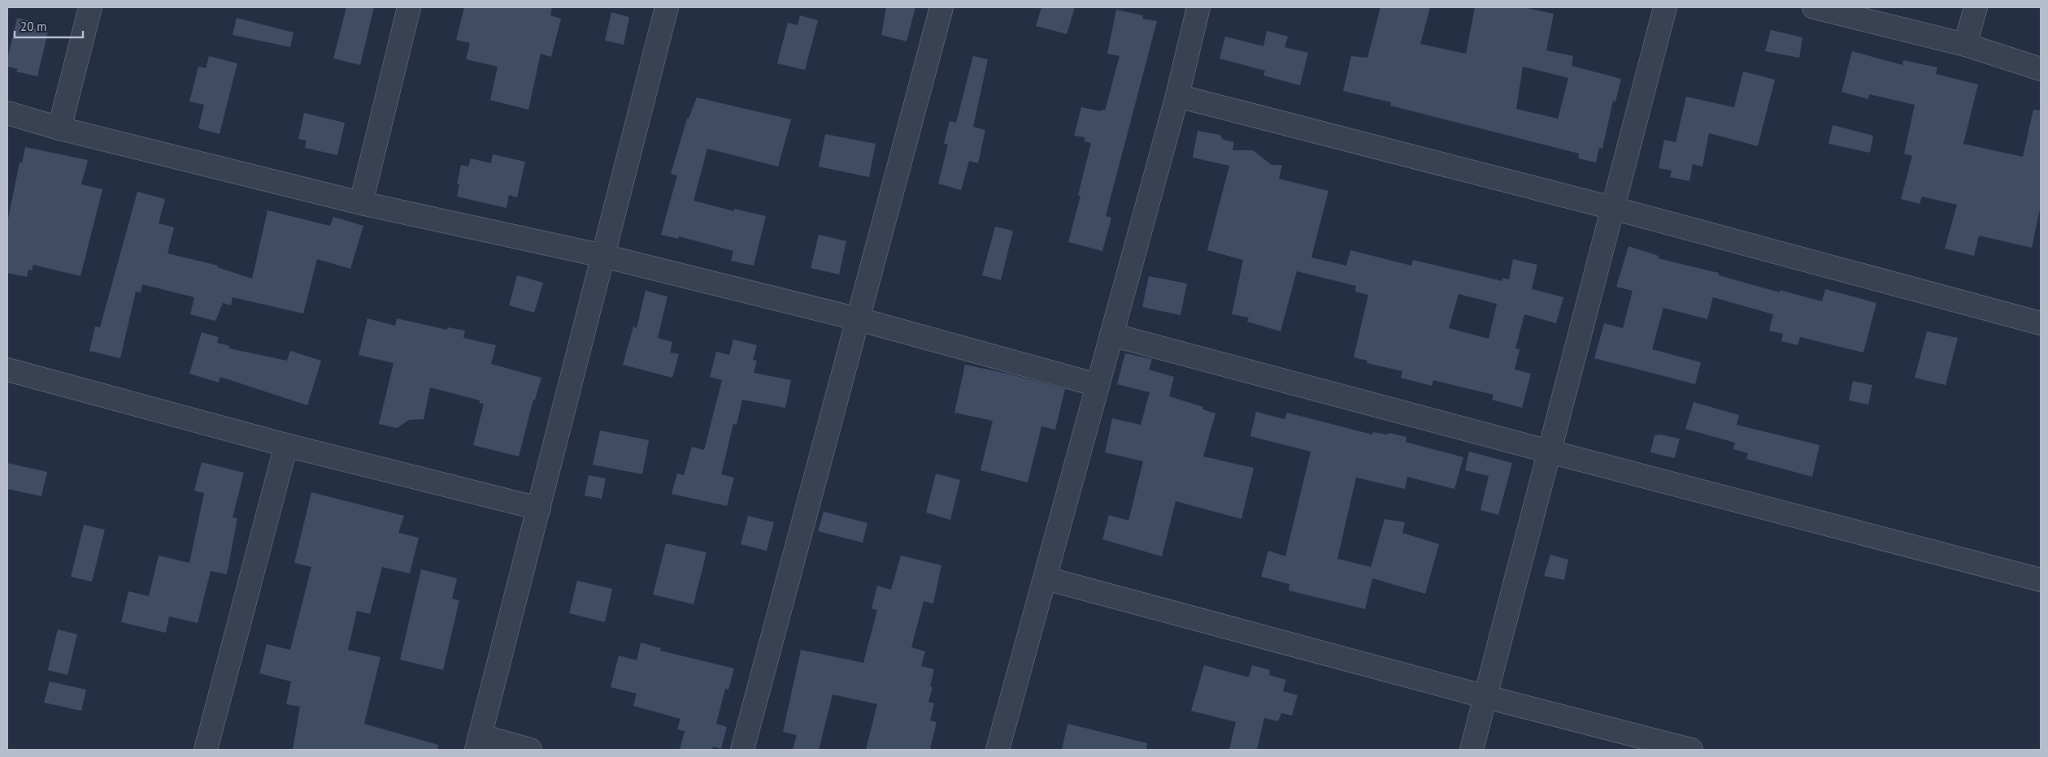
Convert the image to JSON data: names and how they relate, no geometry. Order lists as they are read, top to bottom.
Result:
{
  "scale_bar": "20 m"
}
